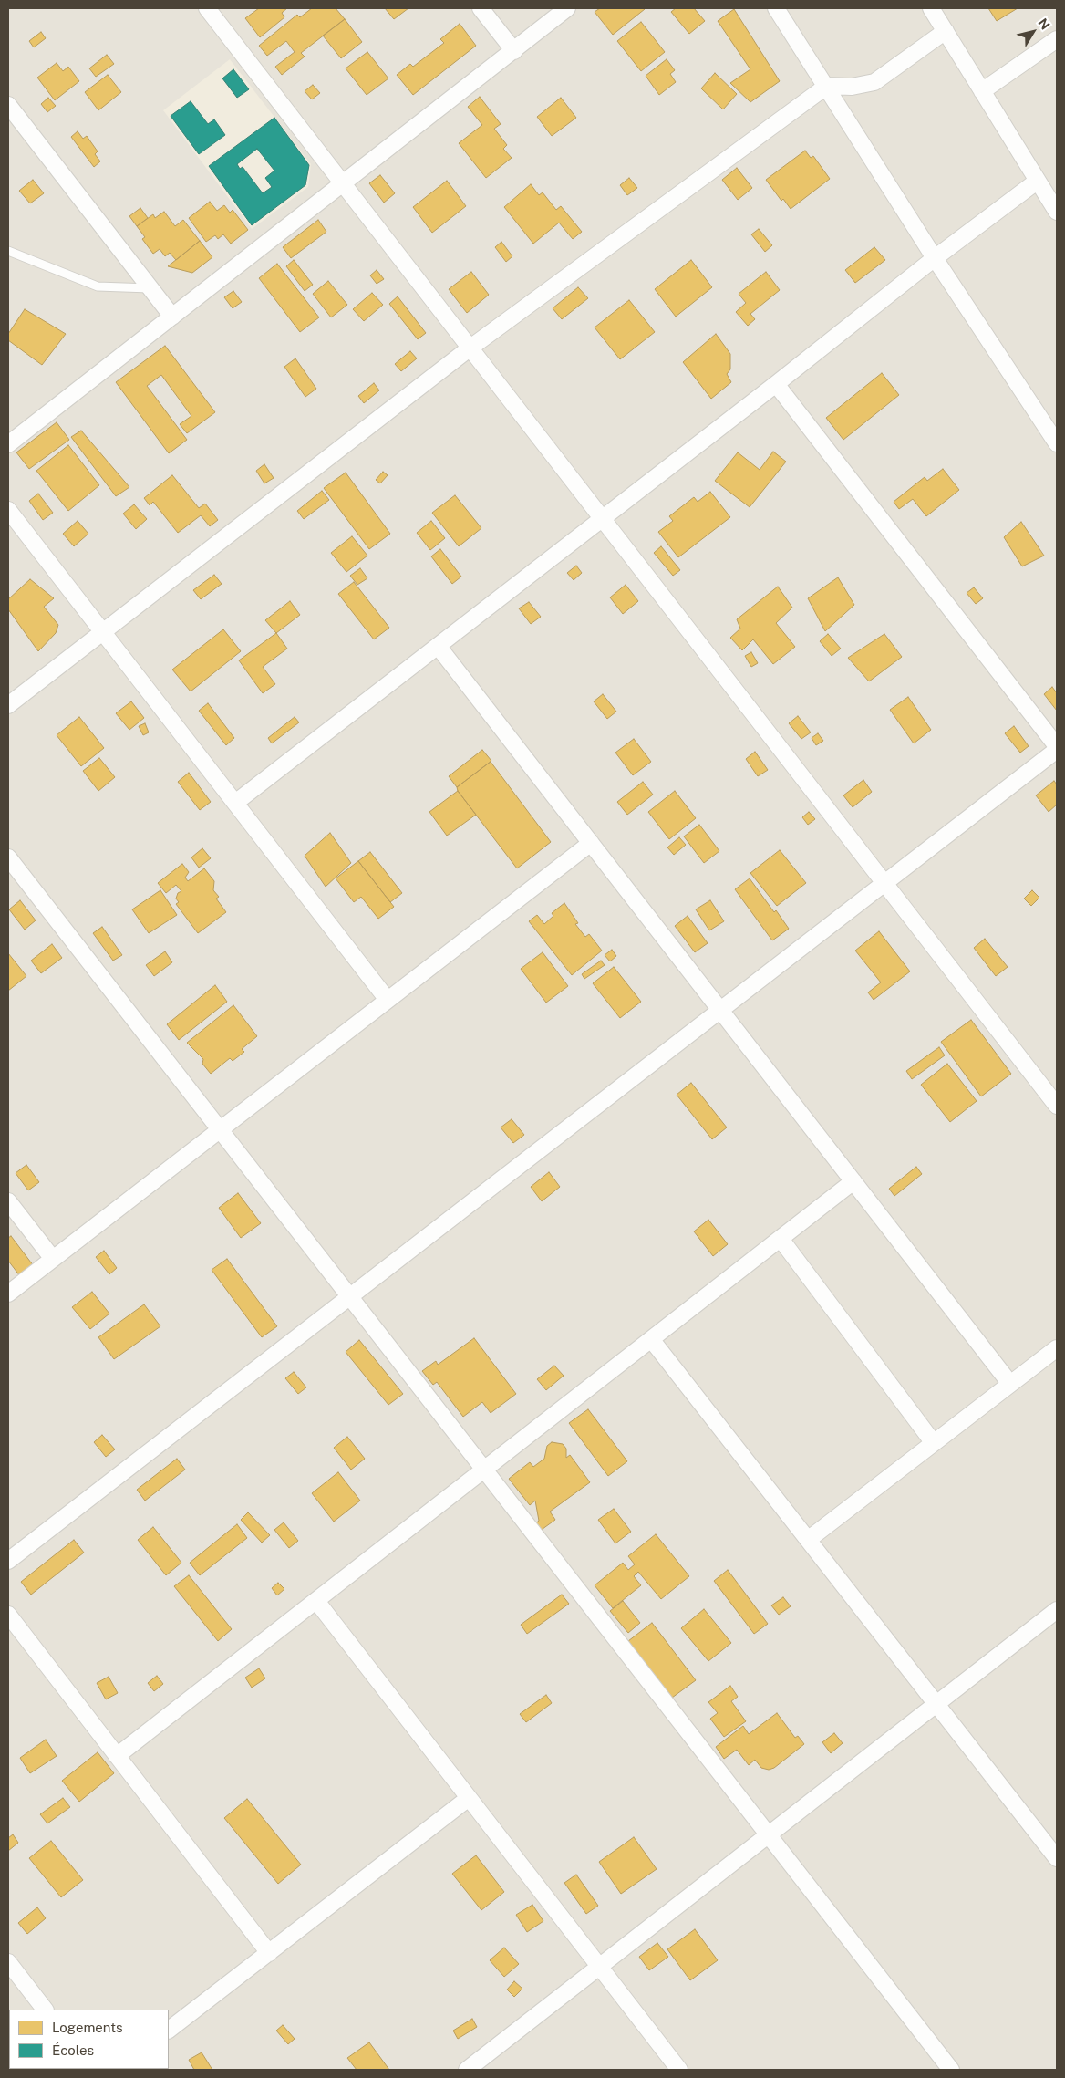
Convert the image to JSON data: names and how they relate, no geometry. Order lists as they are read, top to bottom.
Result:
{
  "legend": ["Logements", "Écoles"],
  "north": "top right"
}
